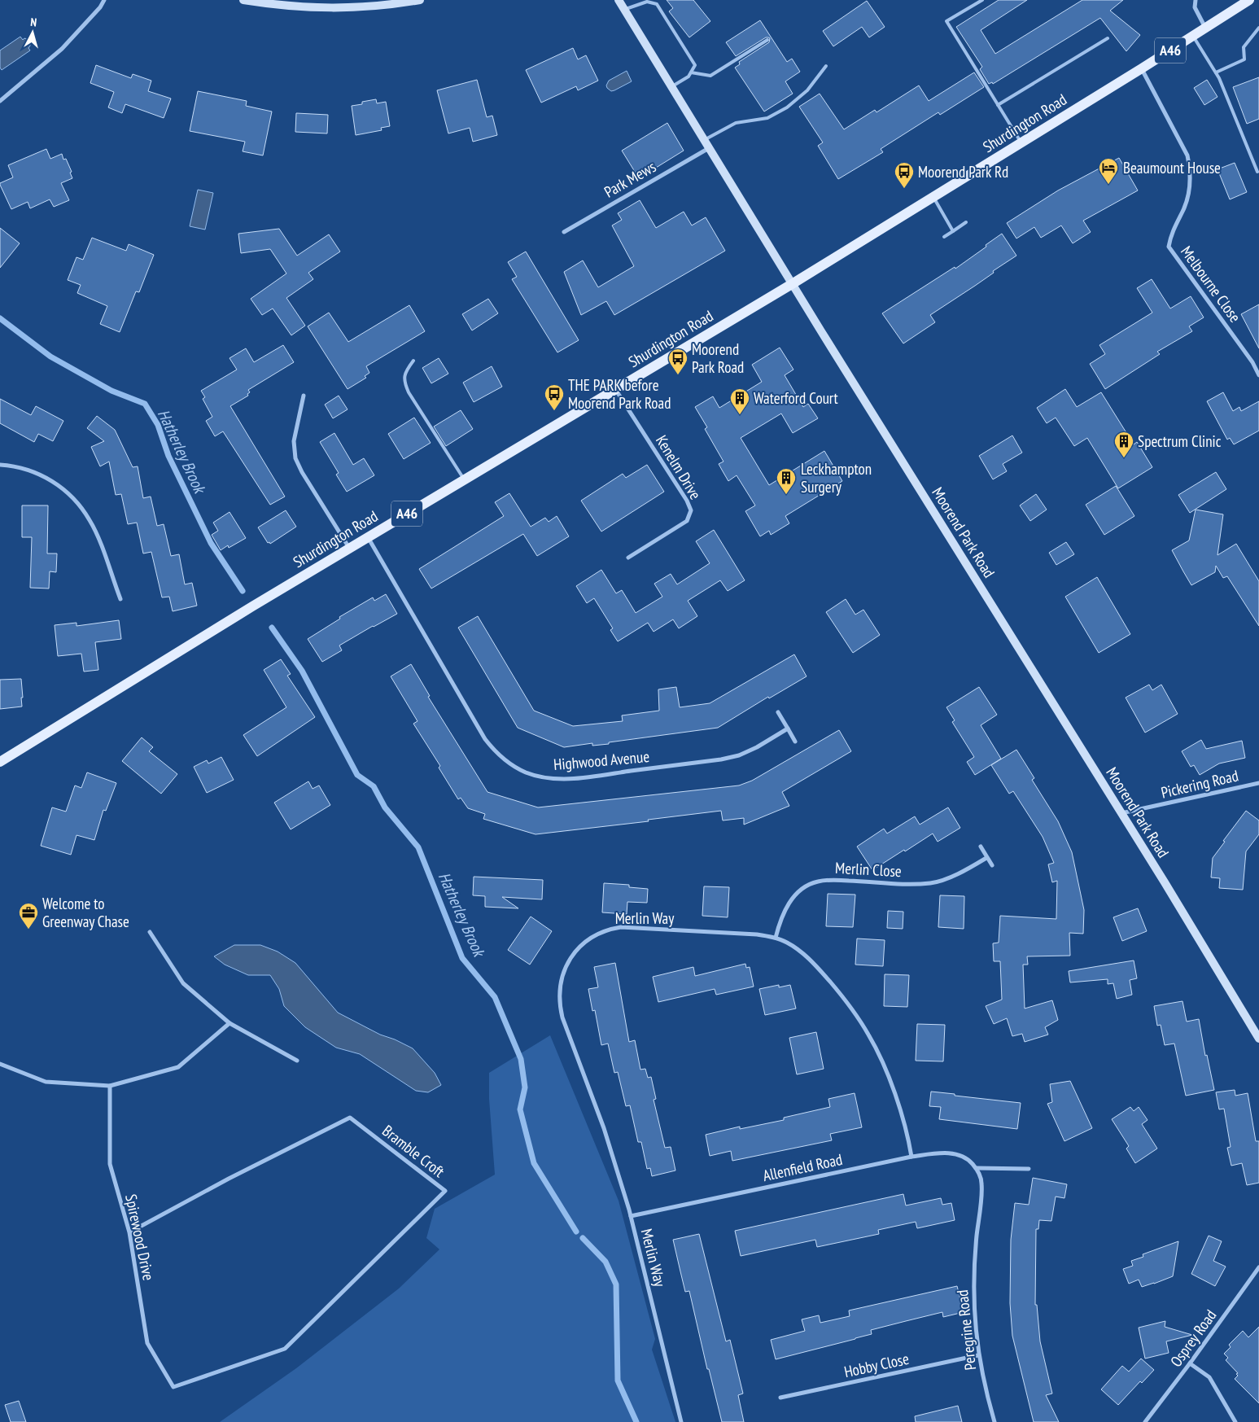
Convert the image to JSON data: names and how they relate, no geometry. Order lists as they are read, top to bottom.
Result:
{
  "streets": {
    "main road": ["A46", "Shurdington Road"],
    "street": [
      "Park Mews",
      "Melbourne Close",
      "Kenelm Drive",
      "Moorend Park Road",
      "Highwood Avenue",
      "Pickering Road",
      "Merlin Close",
      "Merlin Way",
      "Bramble Croft",
      "Allenfield Road",
      "Spirewood Drive",
      "Peregrine Road",
      "Osprey Road",
      "Hobby Close"
    ]
  },
  "crossings": [
    ["Shurdington Road", "Melbourne Close"],
    ["Shurdington Road", "Kenelm Drive"],
    ["Shurdington Road", "Moorend Park Road"],
    ["Shurdington Road", "Highwood Avenue"],
    ["Park Mews", "Moorend Park Road"],
    ["Moorend Park Road", "Pickering Road"],
    ["Merlin Close", "Merlin Way"],
    ["Merlin Way", "Allenfield Road"],
    ["Bramble Croft", "Spirewood Drive"],
    ["Allenfield Road", "Peregrine Road"],
    ["Peregrine Road", "Hobby Close"]
  ],
  "water": ["Hatherley Brook"],
  "places": {
    "hotel": ["Beaumount House"],
    "bus stop": ["Moorend Park Rd", "Moorend Park Road", "THE PARK before Moorend Park Road"],
    "building": ["Waterford Court", "Spectrum Clinic", "Leckhampton Surgery"],
    "office": ["Welcome to Greenway Chase"]
  },
  "north": "top"
}
